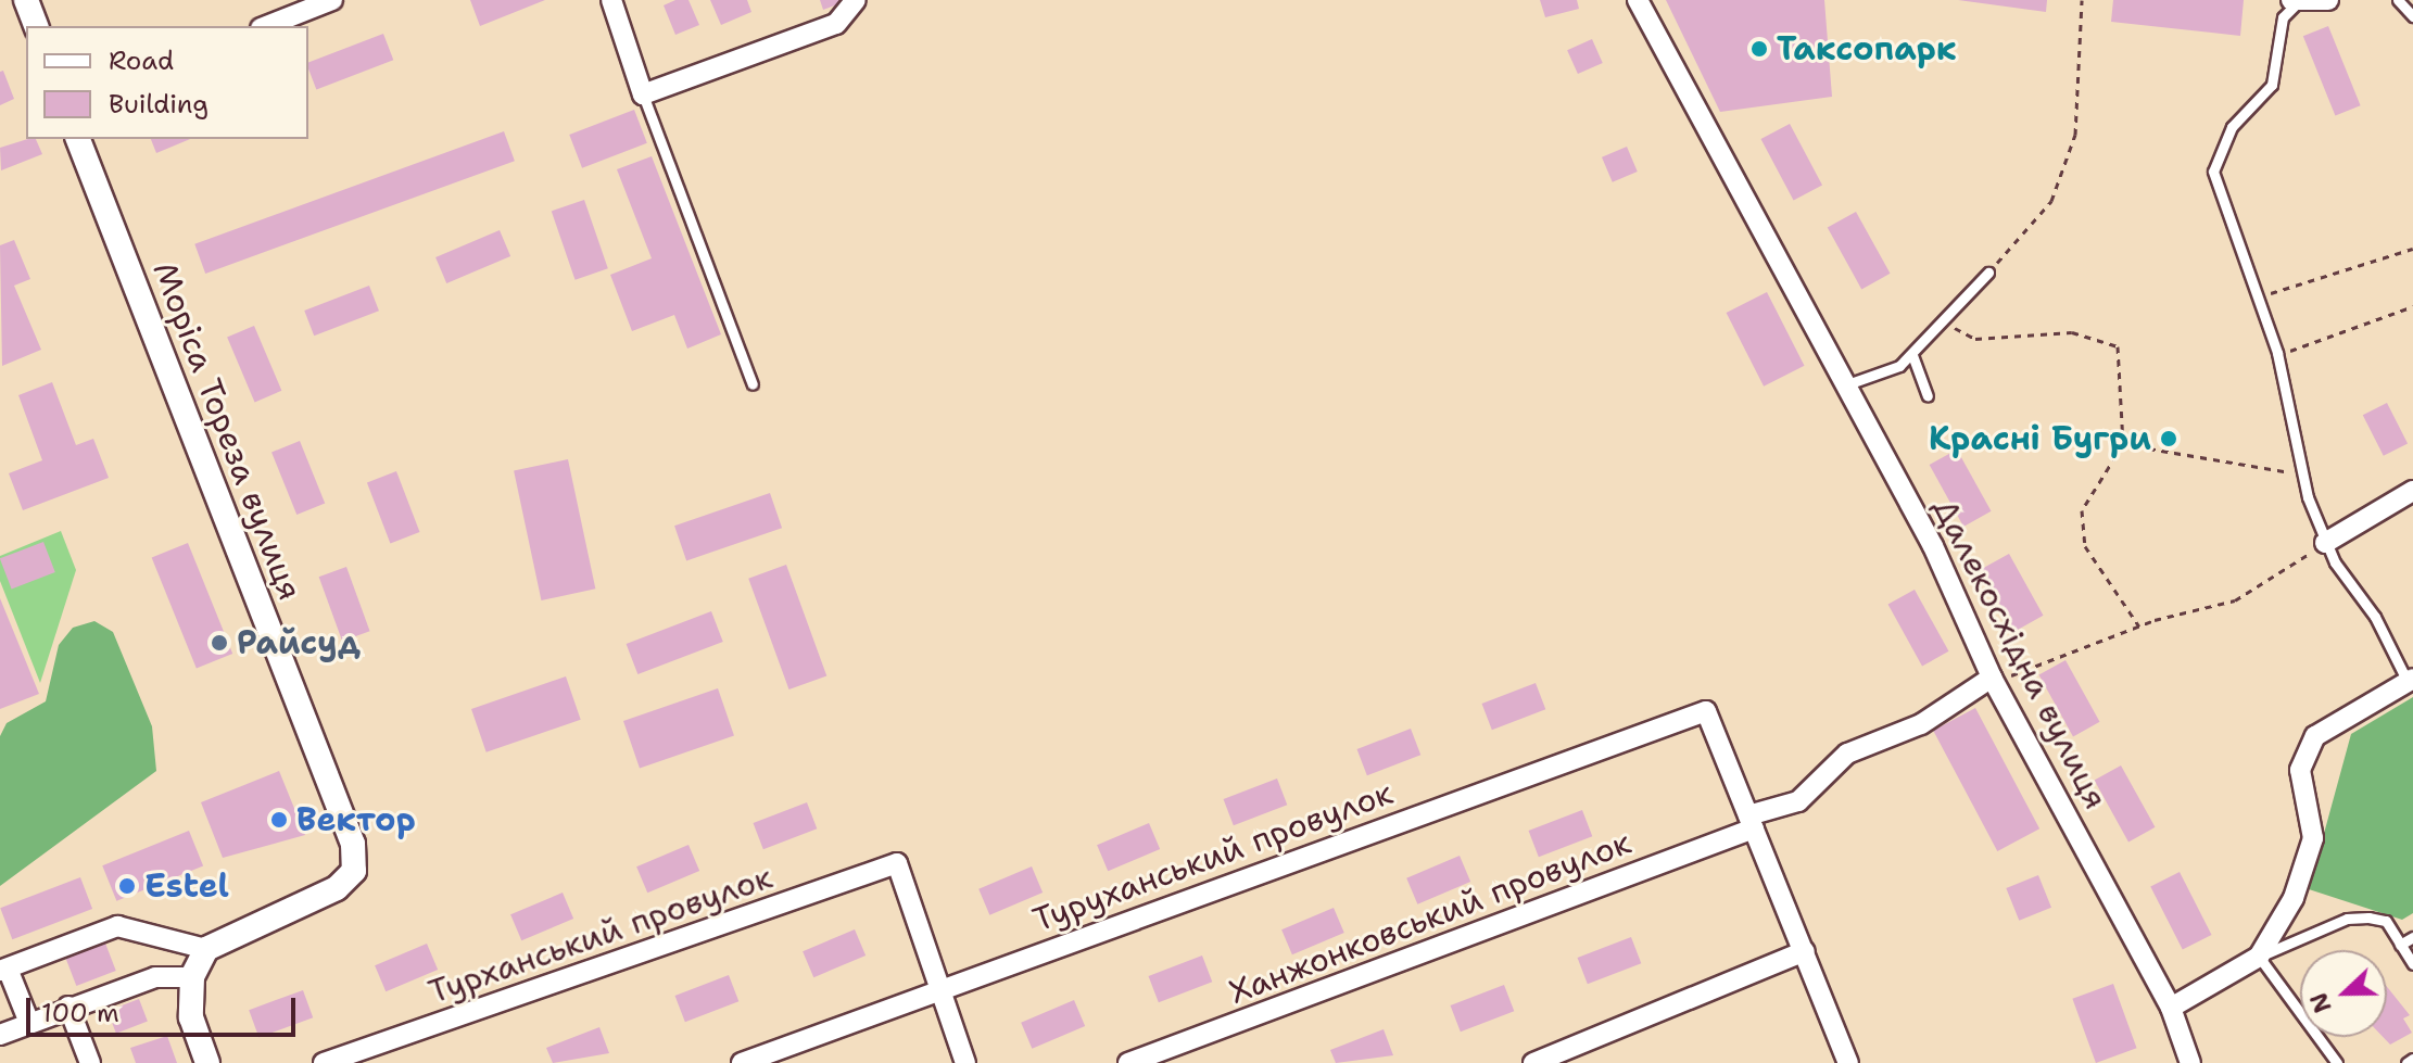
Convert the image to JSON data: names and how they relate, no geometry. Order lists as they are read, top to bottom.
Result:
{
  "streets": {
    "street": [
      "Моріса Тореза вулиця",
      "Далекосхідна вулиця",
      "Туруханський провулок",
      "Ханжонковський провулок",
      "Турханський провулок"
    ]
  },
  "crossings": [
    ["Далекосхідна вулиця", "Ханжонковський провулок"],
    ["Туруханський провулок", "Ханжонковський провулок"],
    ["Туруханський провулок", "Турханський провулок"]
  ],
  "places": [
    "Таксопарк",
    "Красні Бугри",
    "Райсуд",
    "Вектор",
    "Estel"
  ],
  "legend": ["Road", "Building"],
  "scale_bar": "100 m",
  "north": "left"
}
